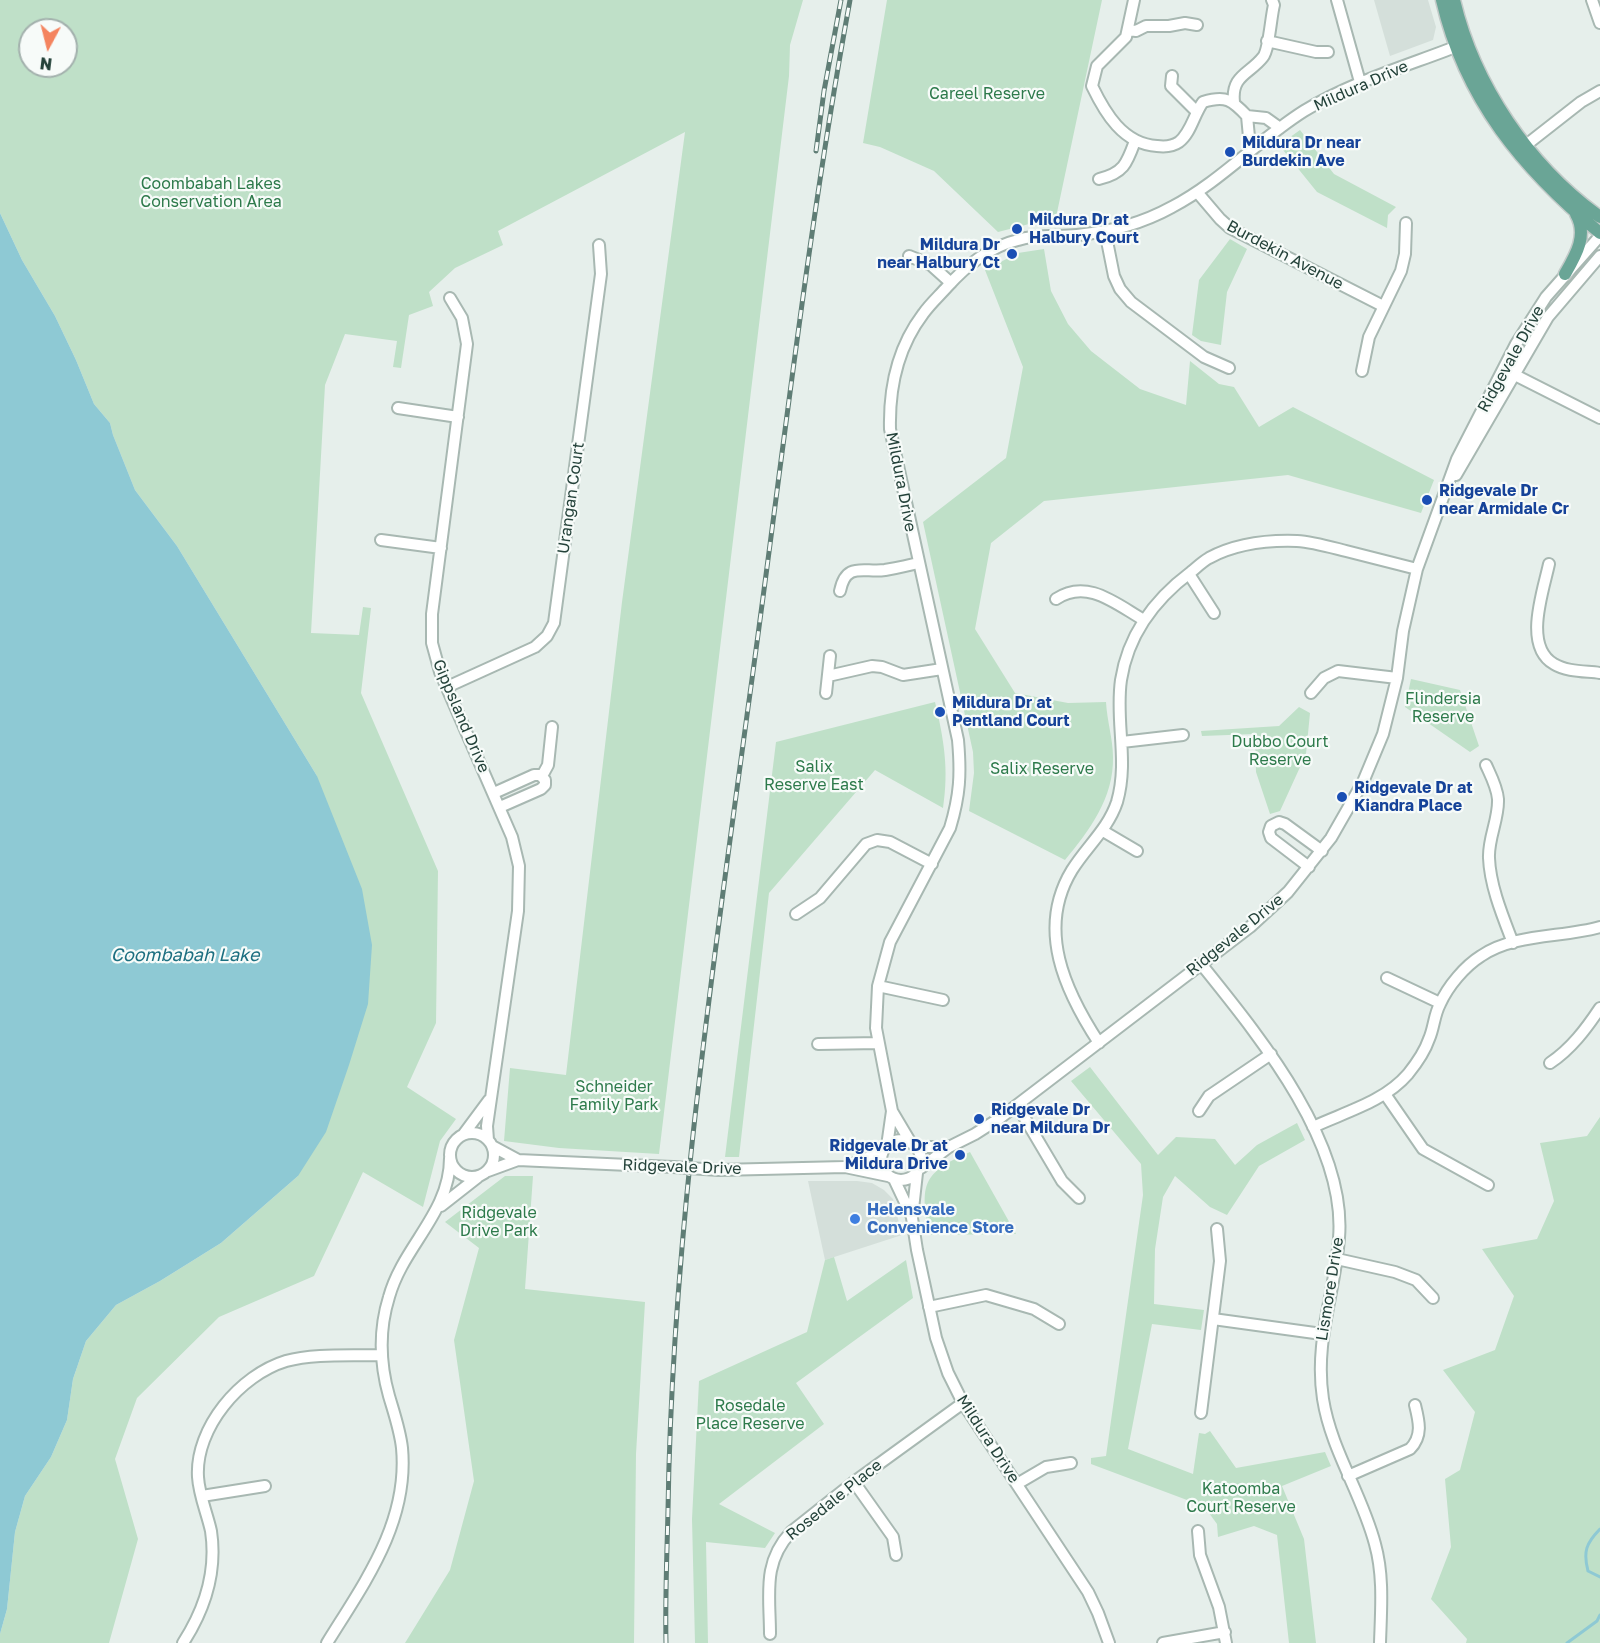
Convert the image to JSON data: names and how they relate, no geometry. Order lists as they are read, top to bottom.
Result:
{
  "streets": {
    "street": [
      "Mildura Drive",
      "Burdekin Avenue",
      "Ridgevale Drive",
      "Urangan Court",
      "Gippsland Drive",
      "Lismore Drive",
      "Rosedale Place"
    ]
  },
  "crossings": [
    ["Mildura Drive", "Burdekin Avenue"],
    ["Mildura Drive", "Ridgevale Drive"],
    ["Mildura Drive", "Rosedale Place"],
    ["Ridgevale Drive", "Gippsland Drive"],
    ["Ridgevale Drive", "Lismore Drive"],
    ["Urangan Court", "Gippsland Drive"]
  ],
  "water": ["Coombabah Lake"],
  "parks": [
    "Careel Reserve",
    "Coombabah Lakes Conservation Area",
    "Flindersia Reserve",
    "Dubbo Court Reserve",
    "Salix Reserve East",
    "Salix Reserve",
    "Schneider Family Park",
    "Ridgevale Drive Park",
    "Rosedale Place Reserve",
    "Katoomba Court Reserve"
  ],
  "places": [
    "Mildura Dr near Burdekin Ave",
    "Mildura Dr at Halbury Court",
    "Mildura Dr near Halbury Ct",
    "Ridgevale Dr near Armidale Cr",
    "Mildura Dr at Pentland Court",
    "Ridgevale Dr at Kiandra Place",
    "Ridgevale Dr near Mildura Dr",
    "Ridgevale Dr at Mildura Drive",
    "Helensvale Convenience Store"
  ],
  "north": "bottom"
}
